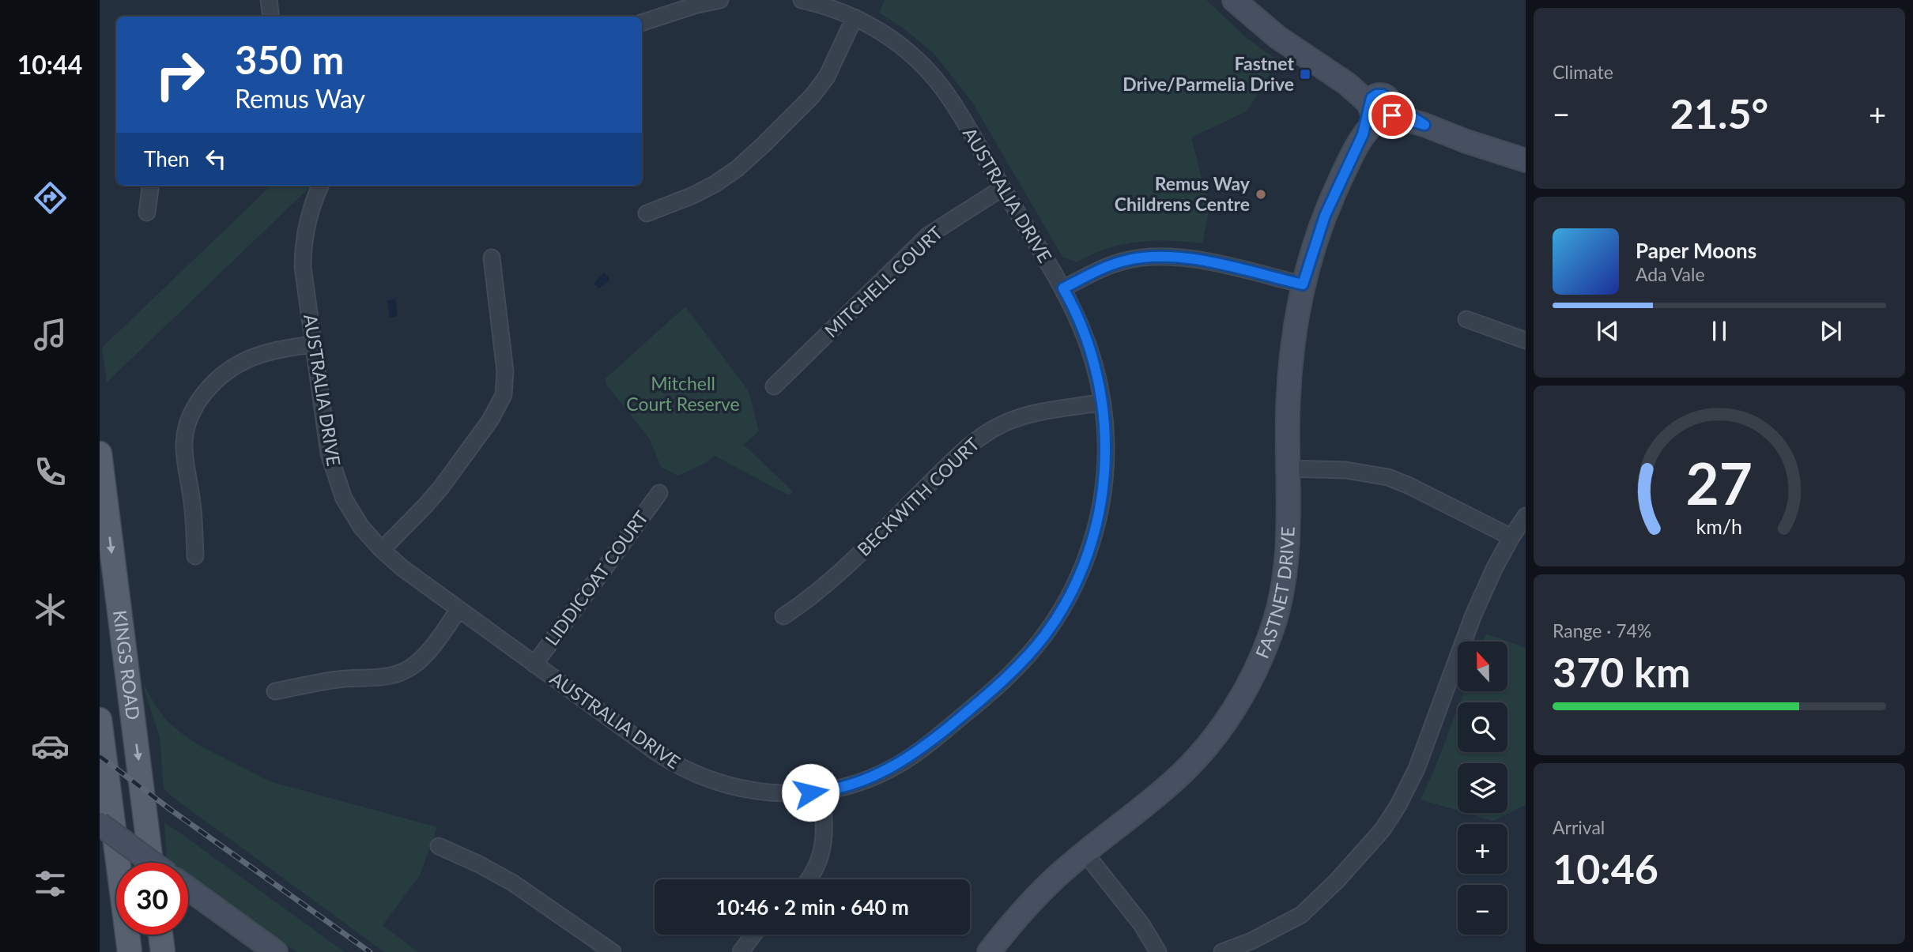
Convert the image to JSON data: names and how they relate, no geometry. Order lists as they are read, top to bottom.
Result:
{
  "streets": {
    "main road": ["KINGS ROAD"],
    "street": [
      "AUSTRALIA DRIVE",
      "MITCHELL COURT",
      "BECKWITH COURT",
      "LIDDICOAT COURT",
      "FASTNET DRIVE"
    ]
  },
  "crossings": [
    ["AUSTRALIA DRIVE", "MITCHELL COURT"],
    ["AUSTRALIA DRIVE", "BECKWITH COURT"],
    ["AUSTRALIA DRIVE", "LIDDICOAT COURT"]
  ],
  "parks": ["Mitchell Court Reserve"],
  "places": {
    "transit": ["Fastnet Drive/Parmelia Drive"],
    "other": ["Remus Way Childrens Centre"]
  },
  "north": "top",
  "page": {
    "tabs": "10:44",
    "tile": [
      "Climate",
      ["Range · 74%", "370 km"],
      ["Arrival", "10:46"]
    ],
    "turn": ["350 m", "Remus Way"],
    "heat": ["−", "21.5°", "+"],
    "then": "Then",
    "song": ["Paper Moons", "Ada Vale"],
    "map_buttons": ["+", "−"],
    "limit": "30",
    "trip": "10:46 · 2 min · 640 m",
    "gauge": ["27", "km/h"]
  }
}
